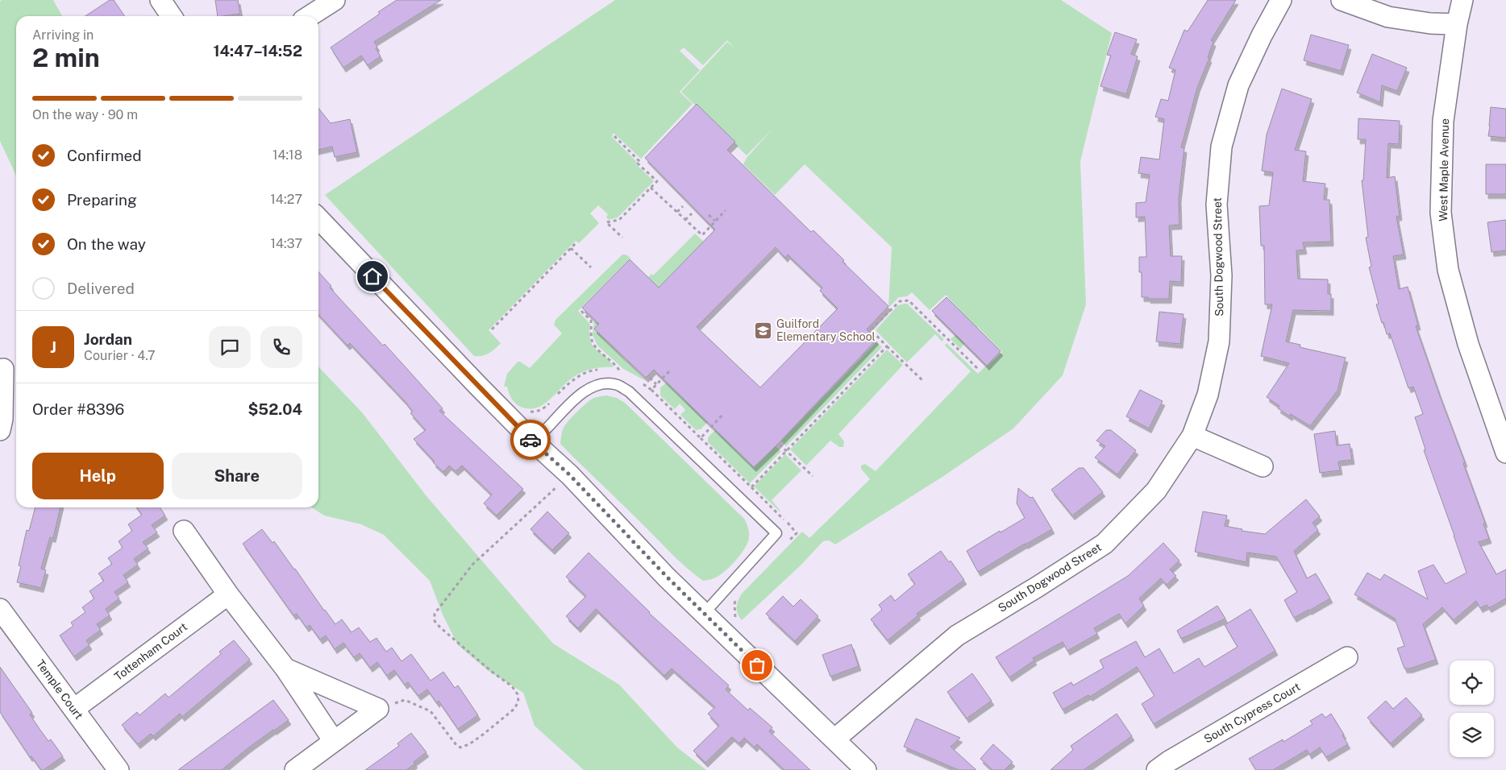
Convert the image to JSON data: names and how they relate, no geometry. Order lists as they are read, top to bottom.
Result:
{
  "streets": {
    "street": [
      "West Maple Avenue",
      "South Dogwood Street",
      "Tottenham Court",
      "Temple Court",
      "South Cypress Court"
    ]
  },
  "crossings": [
    ["Tottenham Court", "Temple Court"]
  ],
  "places": {
    "school or university": ["Guilford Elementary School"]
  },
  "page": {
    "heading": ["2 min", "Arriving in", "14:47–14:52"],
    "panel": [
      "Jordan",
      "Courier · 4.7",
      "Order #8396",
      "$52.04"
    ],
    "bar": "On the way · 90 m",
    "list": [
      ["Confirmed", "14:18"],
      ["Preparing", "14:27"],
      ["On the way", "14:37"],
      "Delivered"
    ],
    "round": "J",
    "buttons": ["Help", "Share"]
  }
}
